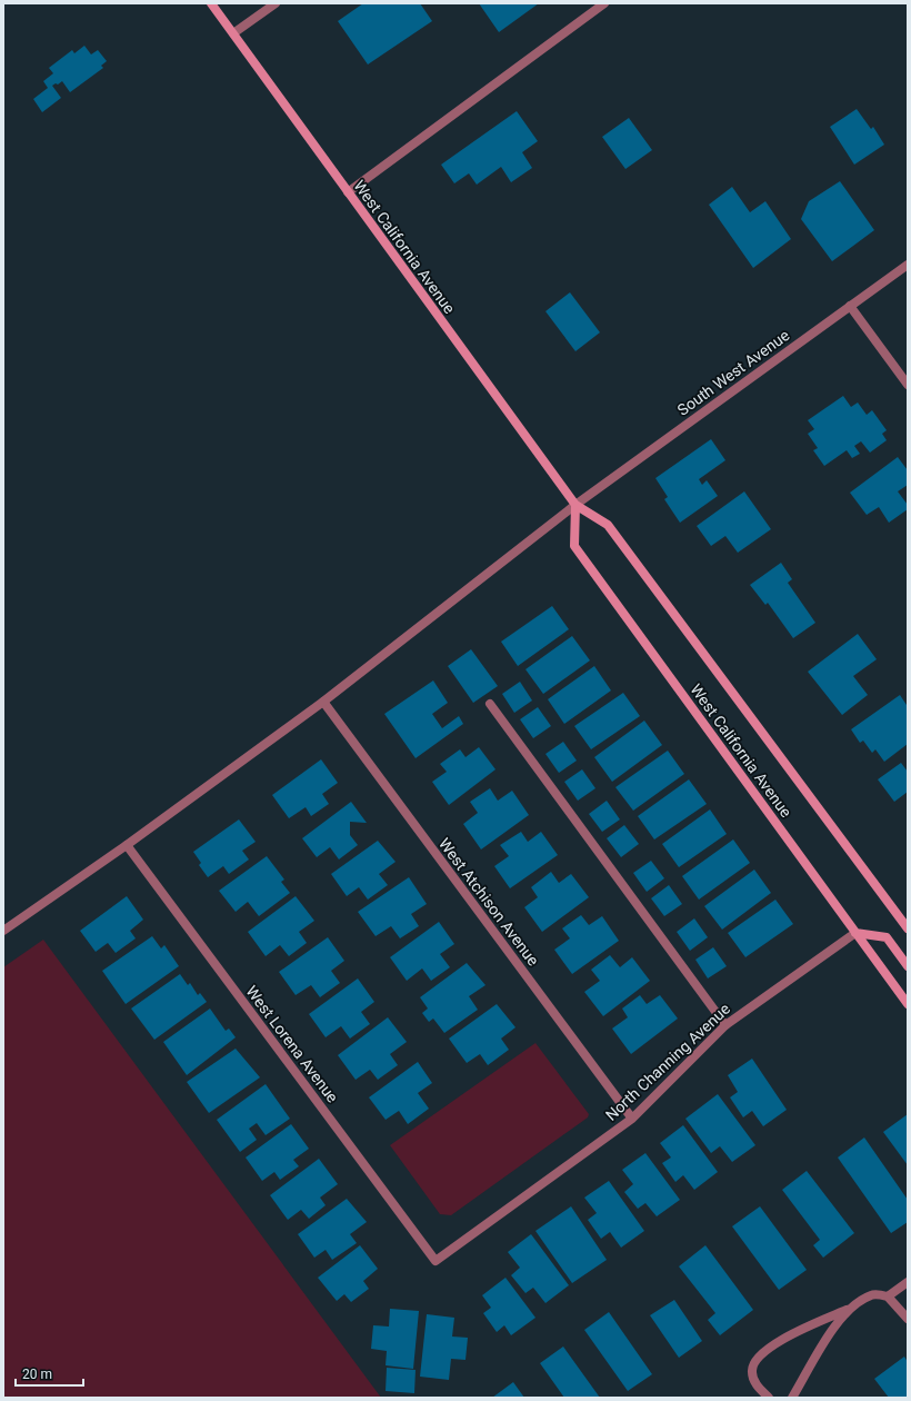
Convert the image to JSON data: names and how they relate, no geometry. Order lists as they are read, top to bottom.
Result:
{
  "streets": {
    "main road": ["West California Avenue"],
    "street": [
      "South West Avenue",
      "West Atchison Avenue",
      "West Lorena Avenue",
      "North Channing Avenue"
    ]
  },
  "crossings": [
    ["West California Avenue", "South West Avenue"],
    ["West California Avenue", "North Channing Avenue"],
    ["South West Avenue", "West Atchison Avenue"],
    ["South West Avenue", "West Lorena Avenue"],
    ["West Atchison Avenue", "North Channing Avenue"],
    ["West Lorena Avenue", "North Channing Avenue"]
  ],
  "scale_bar": "20 m"
}
